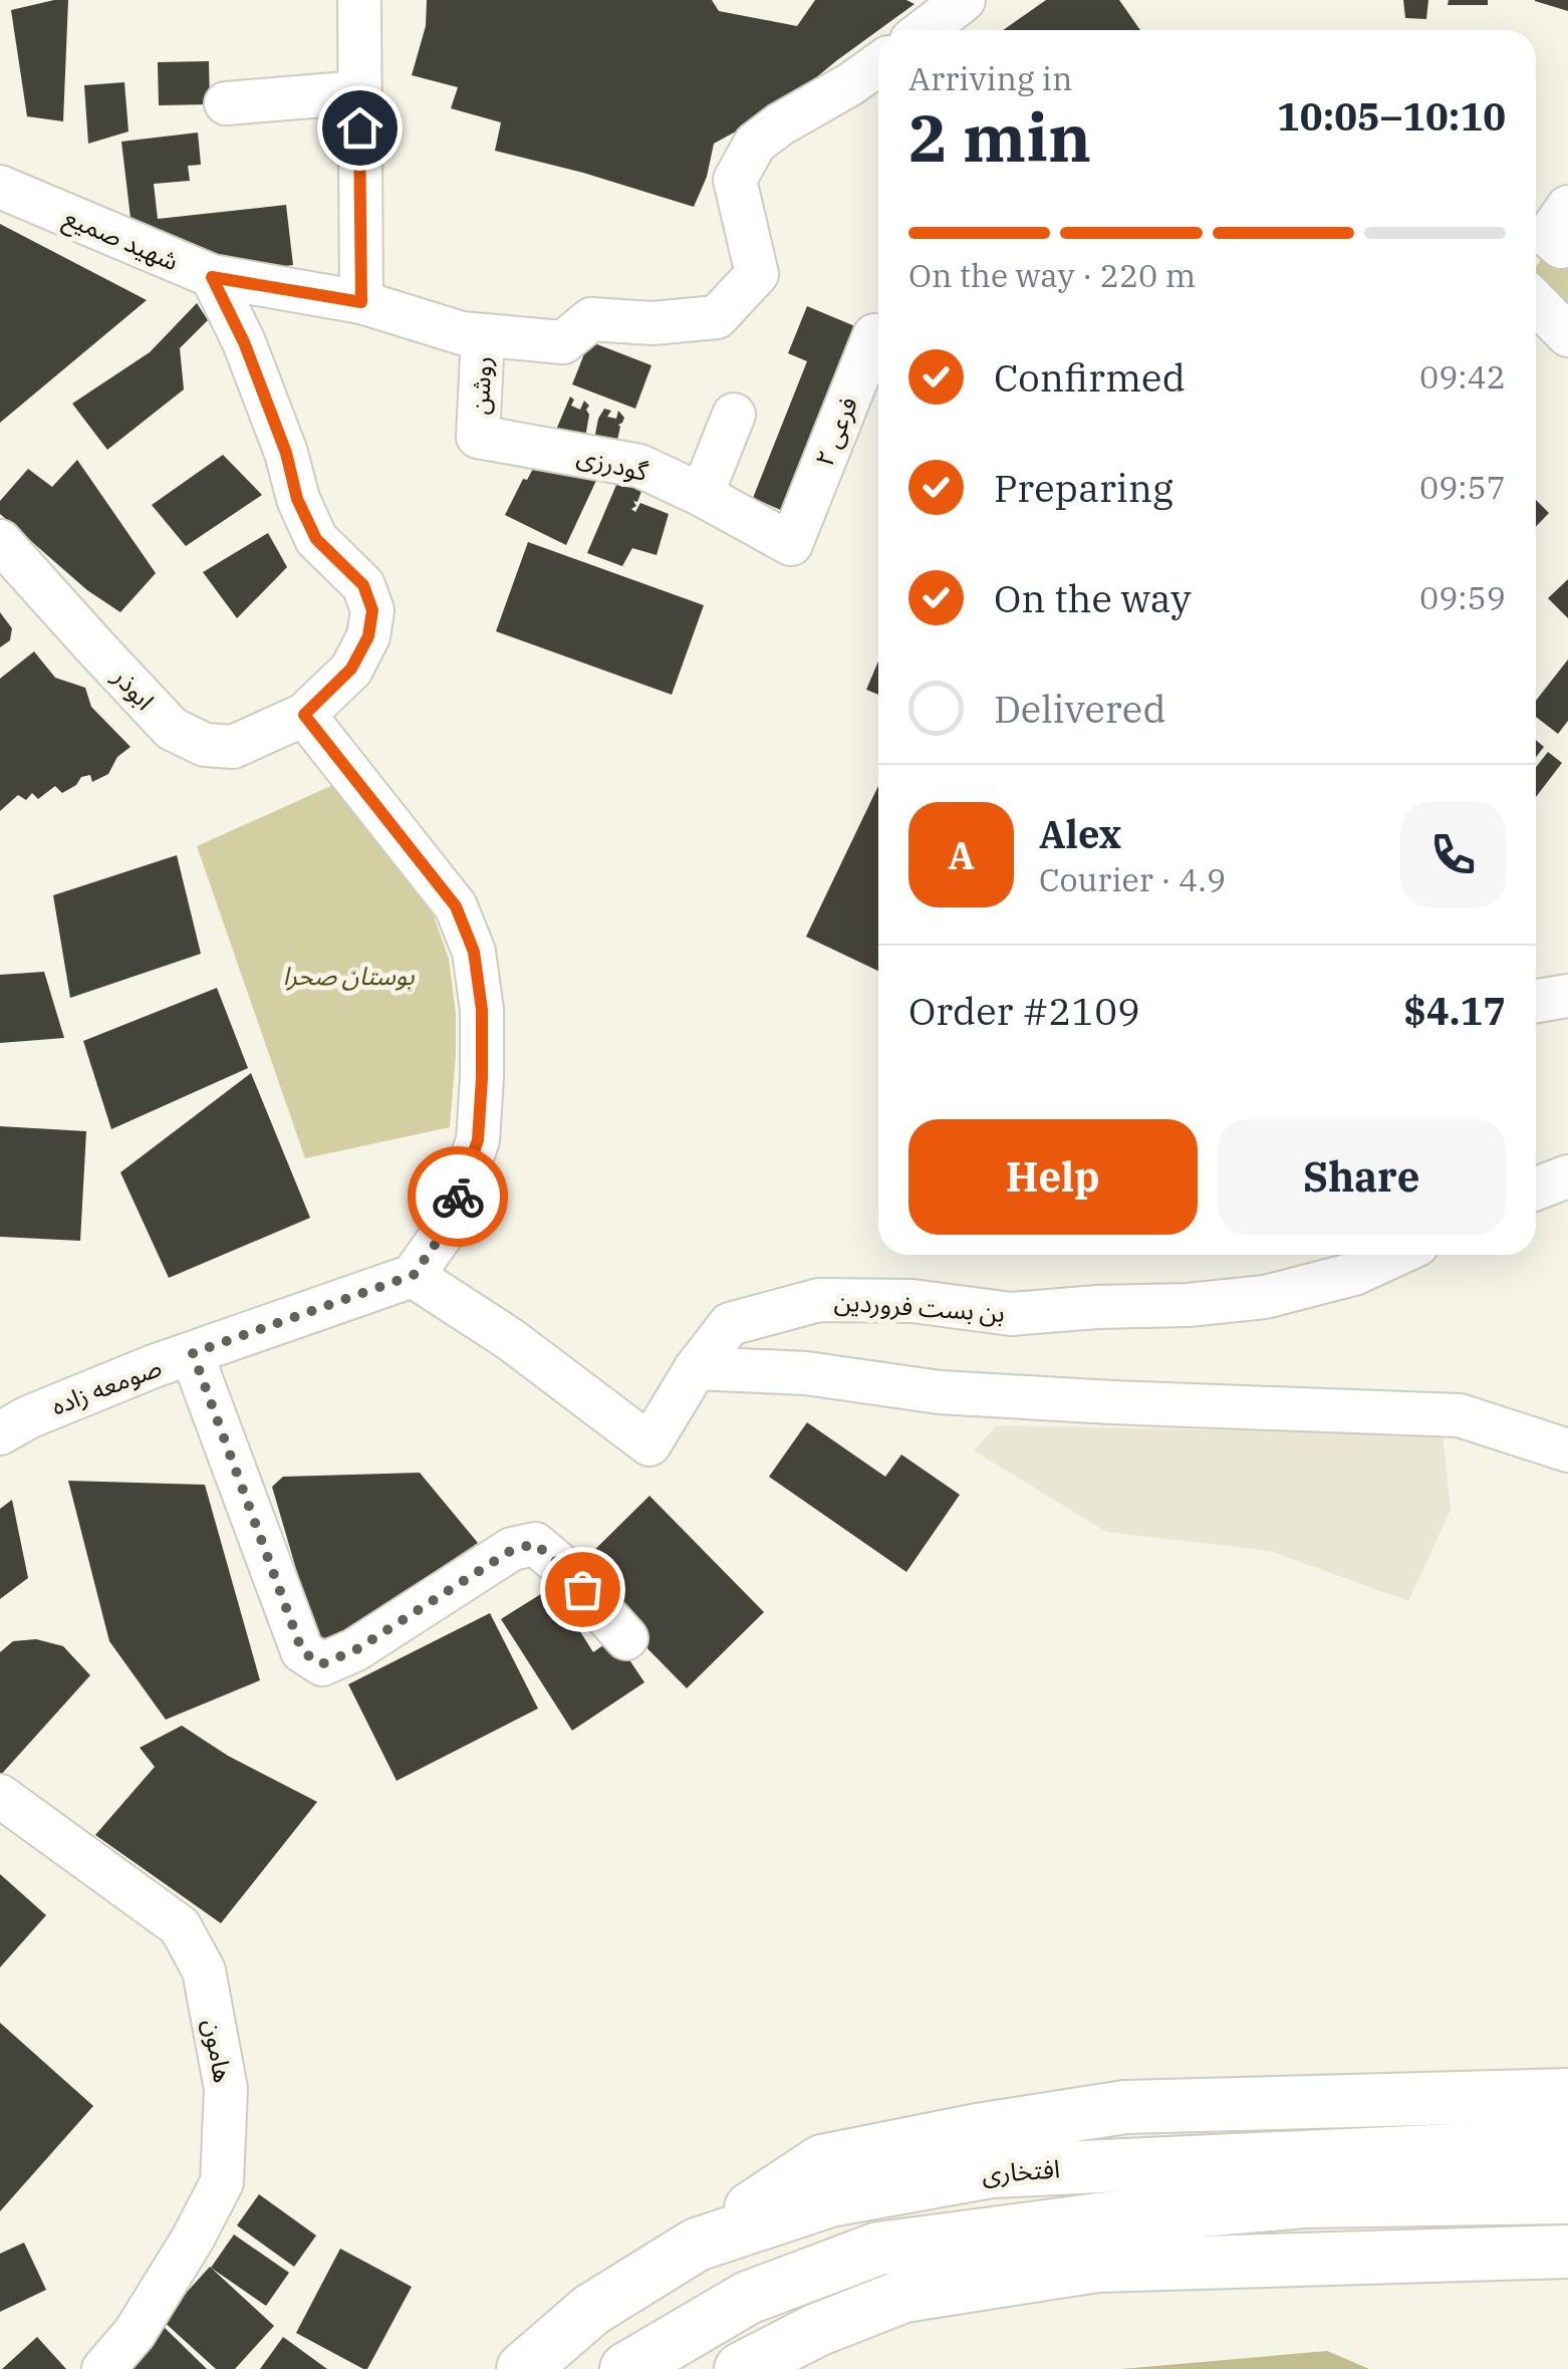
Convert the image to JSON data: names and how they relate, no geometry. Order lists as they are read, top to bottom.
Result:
{
  "streets": {
    "main road": ["افتخاری"],
    "street": [
      "شهید صمیع",
      "روشن",
      "فرعی ۲",
      "گودرزی",
      "ابوذر",
      "بن بست فروردین",
      "صومعه زاده",
      "هامون"
    ]
  },
  "crossings": [
    ["شهید صمیع", "روشن"],
    ["روشن", "گودرزی"],
    ["فرعی ۲", "گودرزی"],
    ["بن بست فروردین", "صومعه زاده"]
  ],
  "parks": ["بوستان صحرا"],
  "page": {
    "heading": ["2 min", "Arriving in", "10:05–10:10"],
    "panel": [
      "Alex",
      "Courier · 4.9",
      "Order #2109",
      "$4.17"
    ],
    "bar": "On the way · 220 m",
    "list": [
      ["Confirmed", "09:42"],
      ["Preparing", "09:57"],
      ["On the way", "09:59"],
      "Delivered"
    ],
    "round": "A",
    "buttons": ["Help", "Share"]
  }
}
